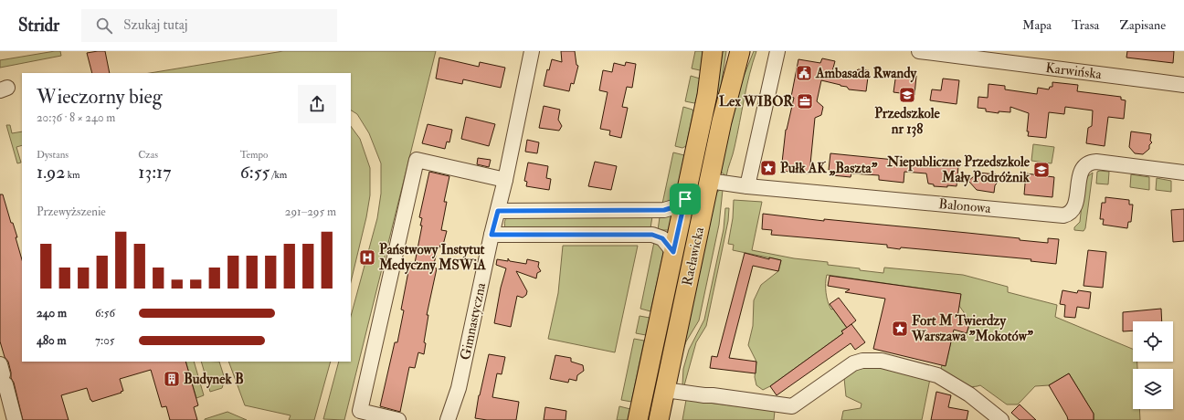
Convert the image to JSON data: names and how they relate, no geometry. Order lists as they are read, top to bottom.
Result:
{
  "streets": {
    "main road": ["Racławicka"],
    "street": ["Karwińska", "Balonowa", "Gimnastyczna"]
  },
  "crossings": [
    ["Balonowa", "Racławicka"]
  ],
  "places": {
    "public building": ["Ambasada Rwandy"],
    "school or university": ["Przedszkole nr 138", "Niepubliczne Przedszkole Mały Podróżnik"],
    "office": ["Lex WIBOR"],
    "place": ["Pułk AK „Baszta”", "Fort M Twierdzy Warszawa \"Mokotów\""],
    "hospital": ["Państwowy Instytut Medyczny MSWiA"],
    "building": ["Budynek B"]
  },
  "page": {
    "header": "Stridr",
    "search": "Szukaj tutaj",
    "nav": ["Mapa", "Trasa", "Zapisane"],
    "heading": ["Wieczorny bieg", "20:36 · 8 × 240 m"],
    "stats": [
      ["Dystans", "1.92 km"],
      ["Czas", "13:17"],
      ["Tempo", "6:55 /km"]
    ],
    "chart": ["Przewyższenie", "291–295 m"],
    "list": [
      {
        "name": "240 m",
        "note": "6:56"
      },
      {
        "name": "480 m",
        "note": "7:05"
      }
    ]
  }
}
